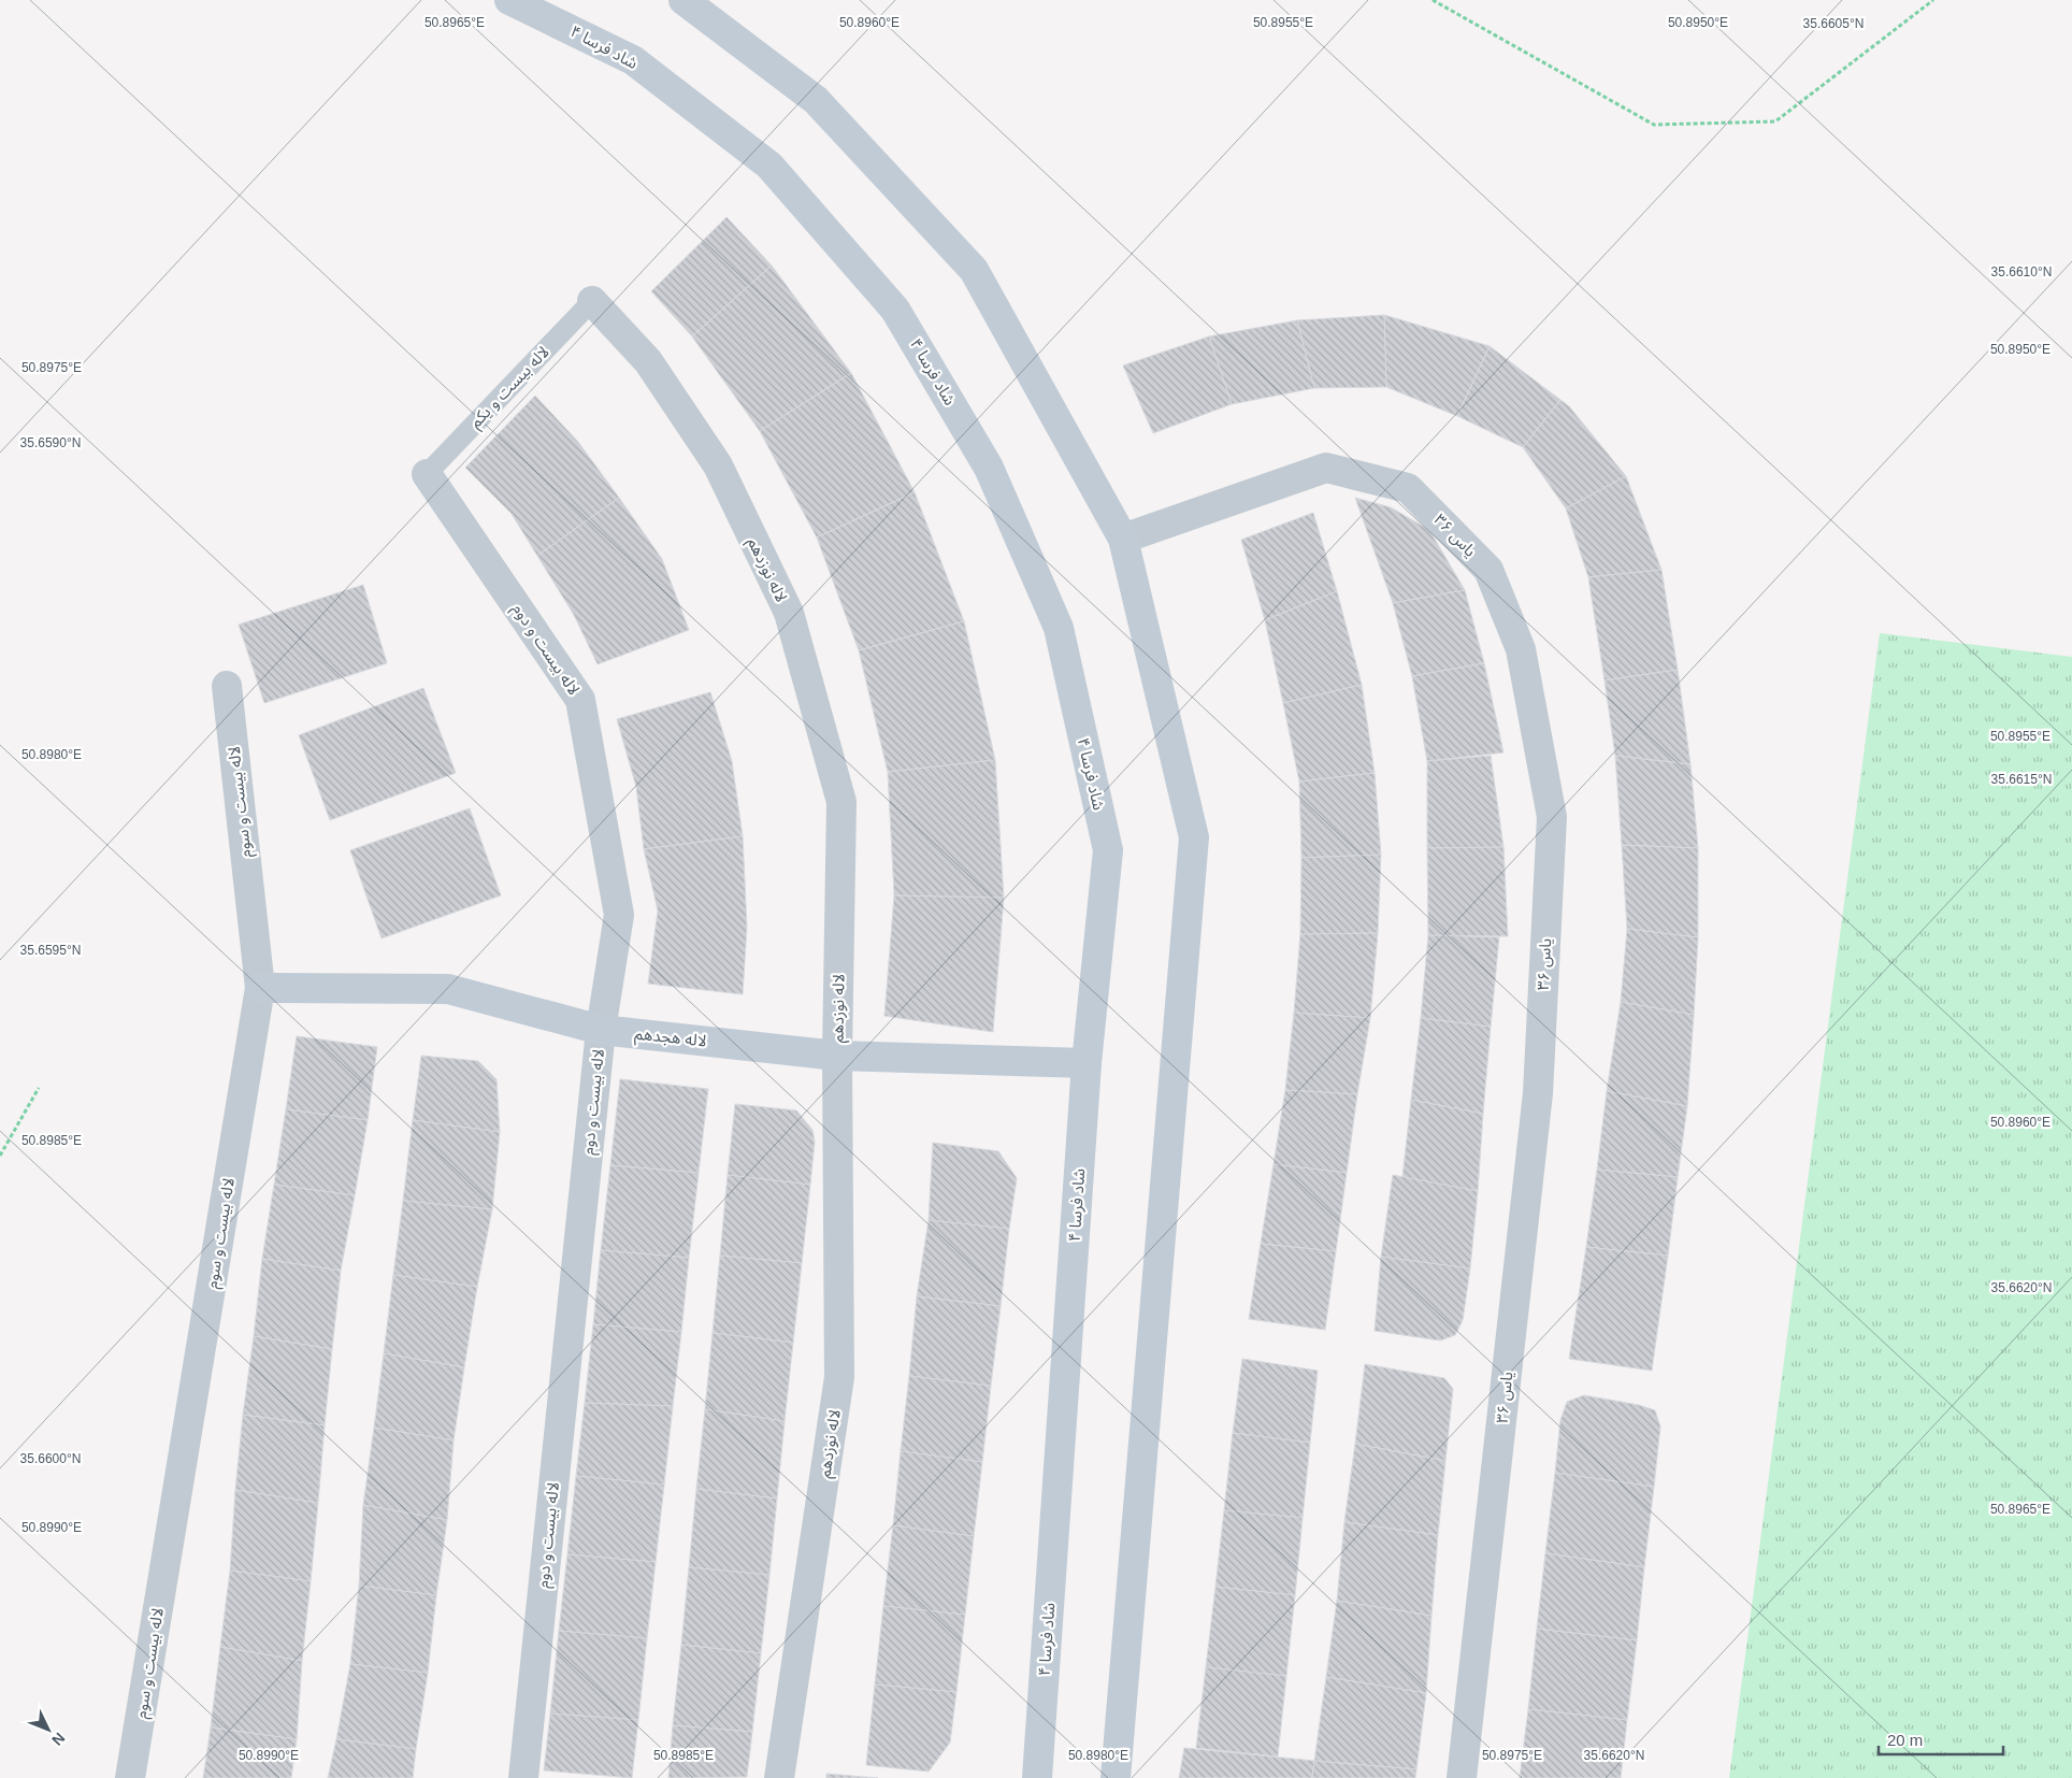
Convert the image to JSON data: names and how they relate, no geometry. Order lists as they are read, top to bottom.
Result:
{
  "streets": {
    "street": [
      "شاد فرسا ۴",
      "یاس ۳۶",
      "لاله نوزدهم",
      "لاله بیست و دوم",
      "لاله بیست و سوم",
      "لاله هجدهم"
    ],
    "lane": ["لاله بیست و یکم"]
  },
  "crossings": [
    ["شاد فرسا ۴", "لاله هجدهم"],
    ["لاله بیست و یکم", "لاله نوزدهم"],
    ["لاله بیست و یکم", "لاله بیست و دوم"],
    ["لاله نوزدهم", "لاله هجدهم"],
    ["لاله بیست و دوم", "لاله هجدهم"],
    ["لاله بیست و سوم", "لاله هجدهم"]
  ],
  "scale_bar": "20 m",
  "north": "bottom right",
  "coordinates": [
    "50.8965°E",
    "50.8960°E",
    "50.8955°E",
    "50.8950°E",
    "35.6605°N",
    "35.6610°N",
    "50.8975°E",
    "35.6590°N",
    "50.8980°E",
    "35.6615°N",
    "35.6595°N",
    "50.8985°E",
    "35.6620°N",
    "35.6600°N",
    "50.8990°E"
  ]
}
